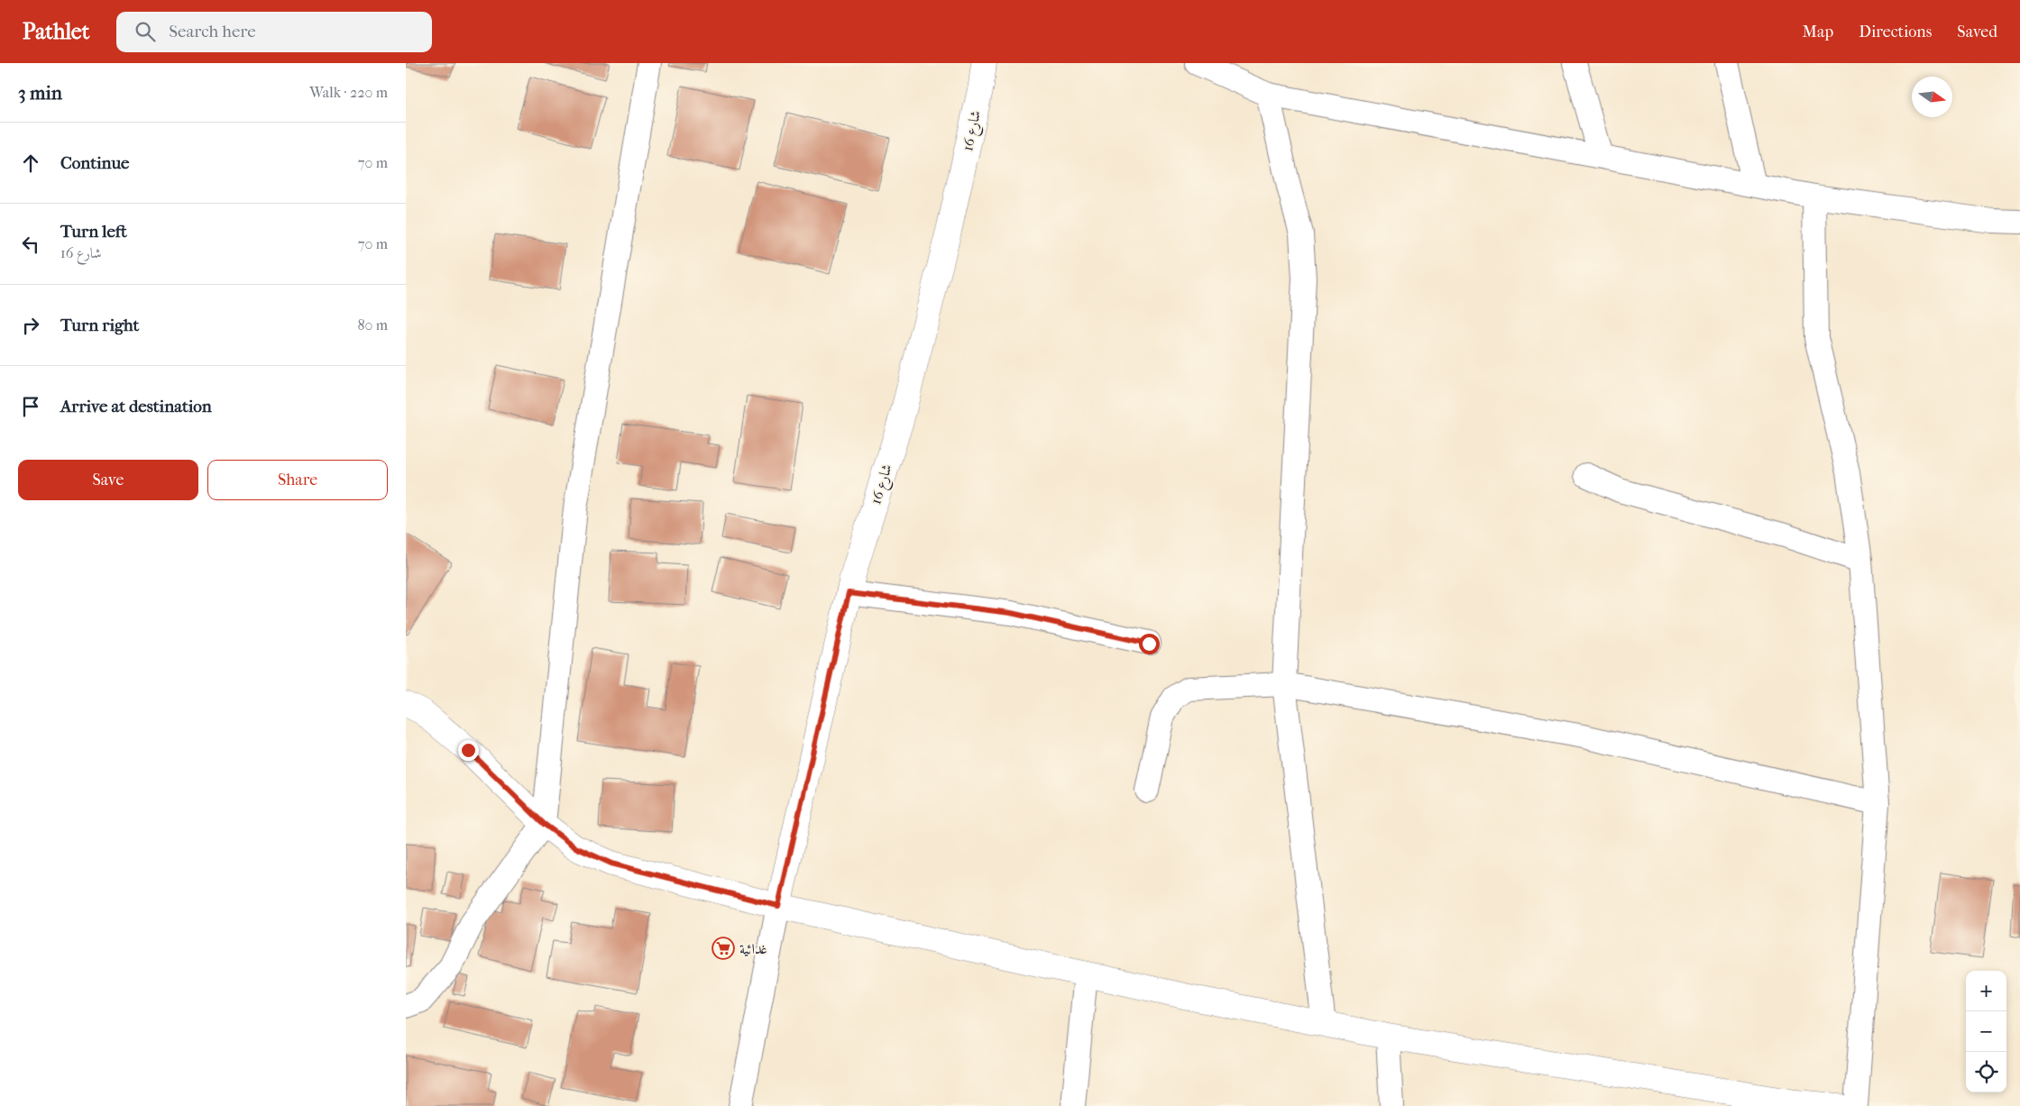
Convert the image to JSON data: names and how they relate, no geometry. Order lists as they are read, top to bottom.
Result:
{
  "streets": {
    "street": ["شارع 16"]
  },
  "places": {
    "supermarket": ["غدائية"]
  },
  "north": "right",
  "page": {
    "header": "Pathlet",
    "search": "Search here",
    "nav": ["Map", "Directions", "Saved"],
    "heading": ["3 min", "Walk · 220 m"],
    "list": [
      ["Continue", "70 m"],
      ["Turn left", "شارع 16", "70 m"],
      ["Turn right", "80 m"],
      "Arrive at destination"
    ],
    "buttons": ["Save", "Share"],
    "map_buttons": ["+", "−"]
  }
}
